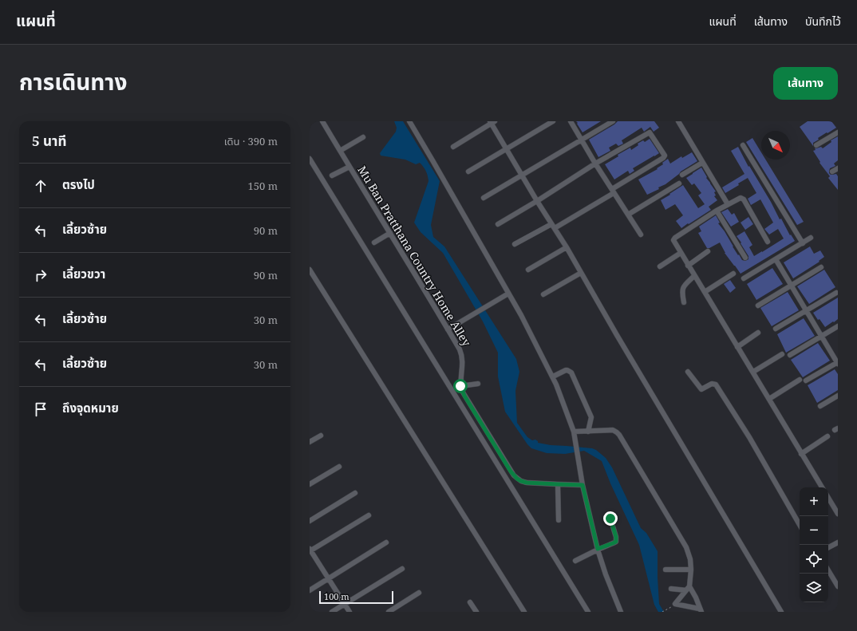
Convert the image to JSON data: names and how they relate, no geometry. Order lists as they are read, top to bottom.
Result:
{
  "streets": {
    "street": ["Mu Ban Pratthana Country Home Alley"]
  },
  "scale_bar": "100 m",
  "north": "bottom right",
  "page": {
    "header": "แผนที่",
    "nav": ["แผนที่", "เส้นทาง", "บันทึกไว้"],
    "title": "การเดินทาง",
    "buttons": "เส้นทาง",
    "heading": ["5 นาที", "เดิน · 390 m"],
    "list": [
      ["ตรงไป", "150 m"],
      ["เลี้ยวซ้าย", "90 m"],
      ["เลี้ยวขวา", "90 m"],
      ["เลี้ยวซ้าย", "30 m"],
      ["เลี้ยวซ้าย", "30 m"],
      "ถึงจุดหมาย"
    ],
    "map_buttons": ["+", "−"],
    "scale": "100 m"
  }
}
